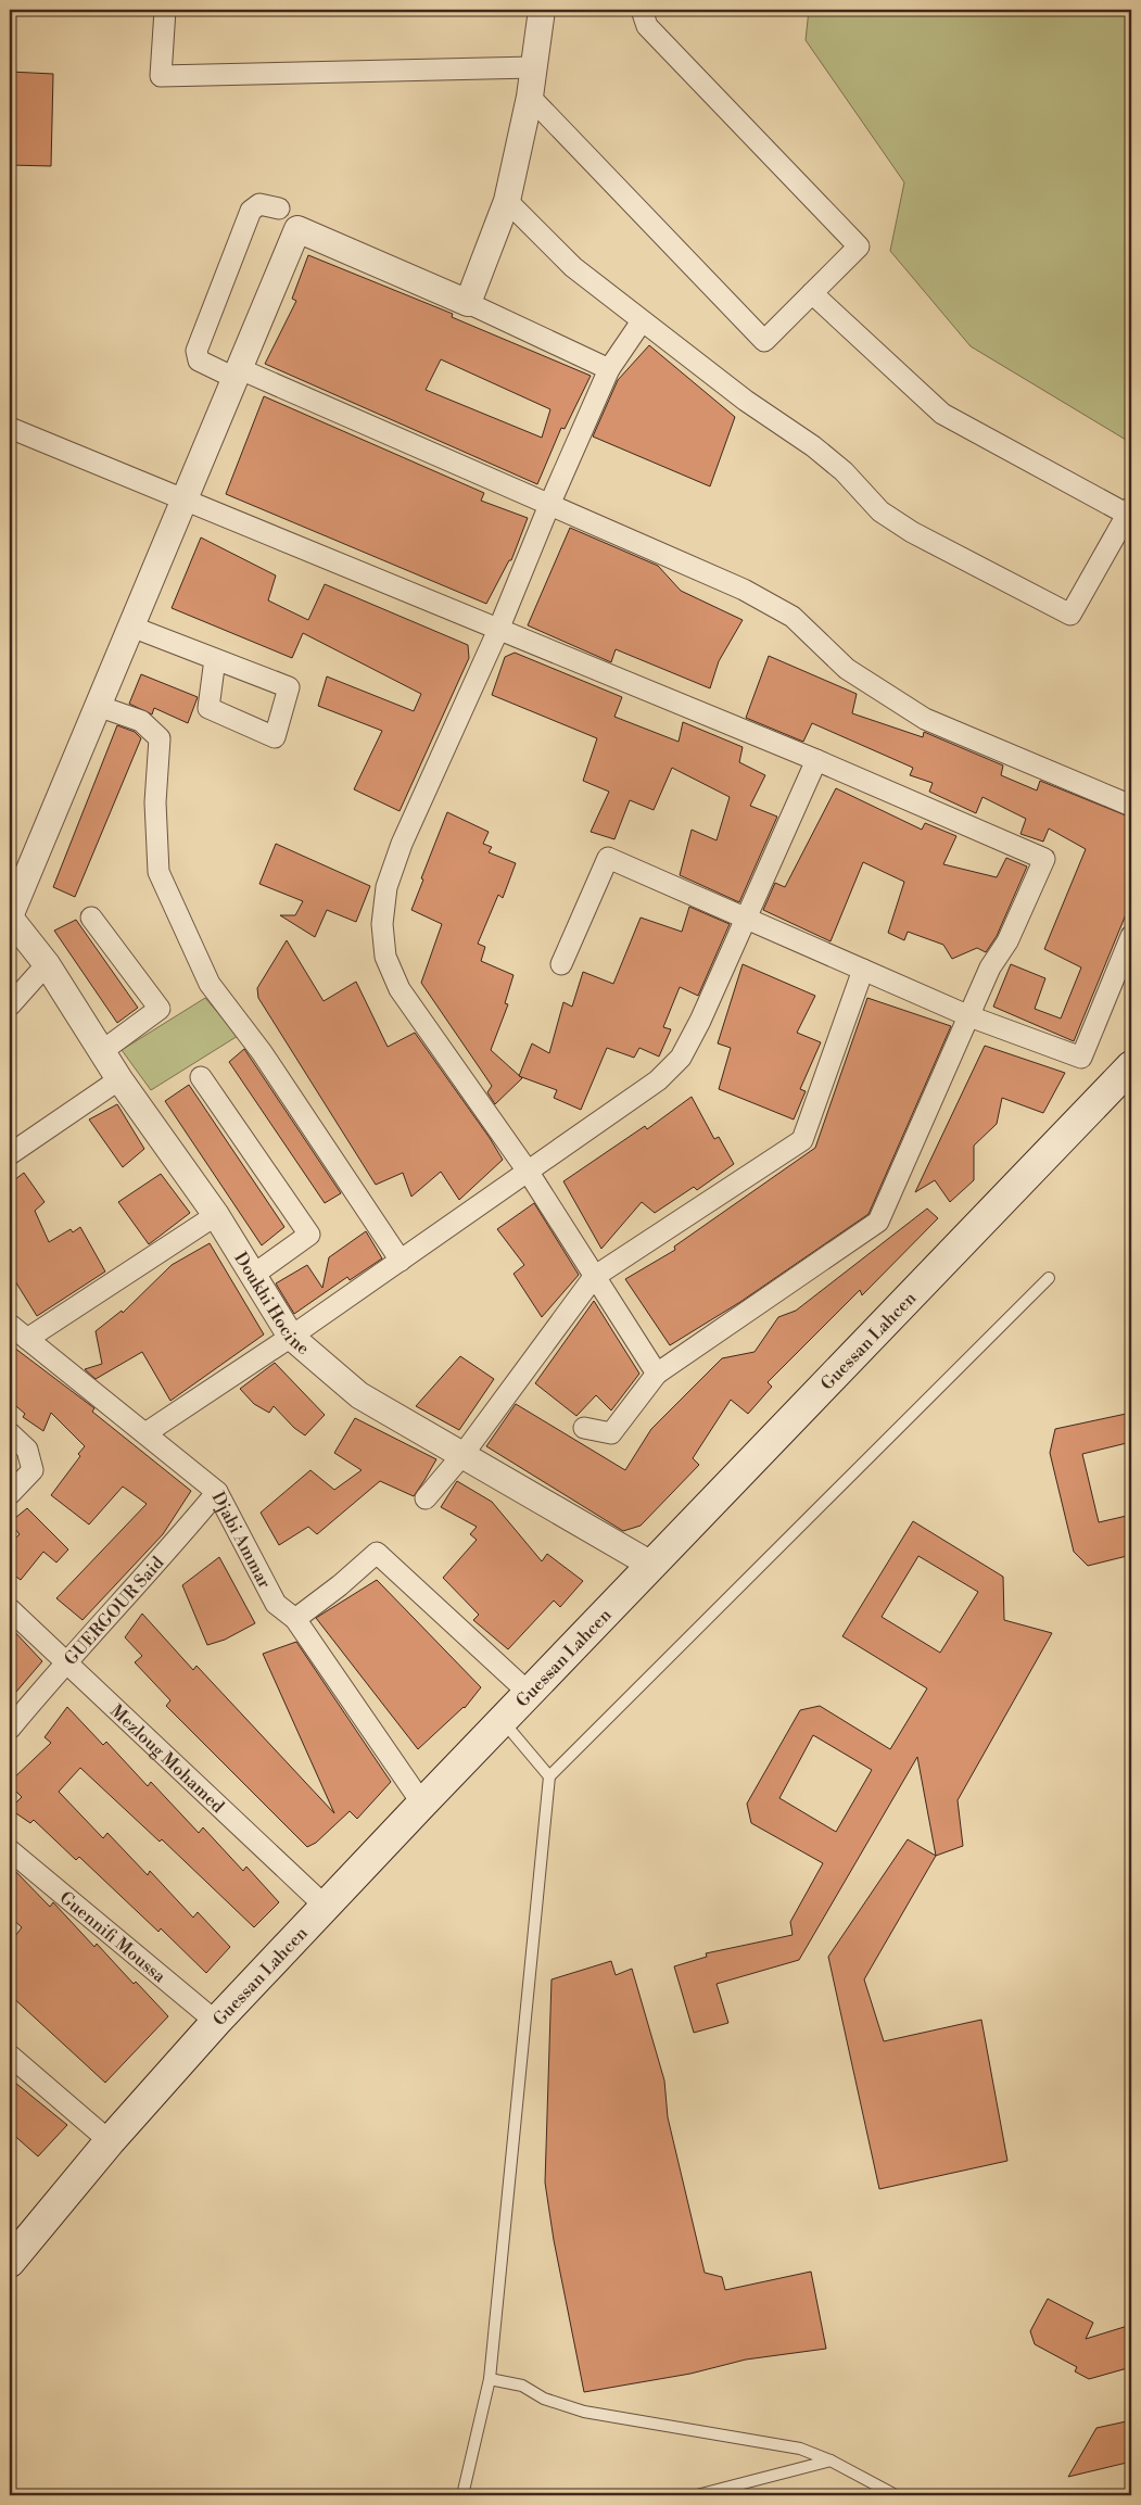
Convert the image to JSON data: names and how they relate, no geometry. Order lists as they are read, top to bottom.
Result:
{
  "streets": {
    "main road": ["Guessan Lahcen"],
    "street": [
      "Doukhi Hocine",
      "Djabi Ammar",
      "GUERGOUR Said",
      "Mezloug Mohamed",
      "Guennifi Moussa"
    ]
  },
  "crossings": [
    ["Doukhi Hocine", "Guessan Lahcen"],
    ["Guessan Lahcen", "Djabi Ammar"],
    ["Guessan Lahcen", "Mezloug Mohamed"],
    ["Guessan Lahcen", "Guennifi Moussa"],
    ["Djabi Ammar", "GUERGOUR Said"],
    ["GUERGOUR Said", "Mezloug Mohamed"]
  ]
}
